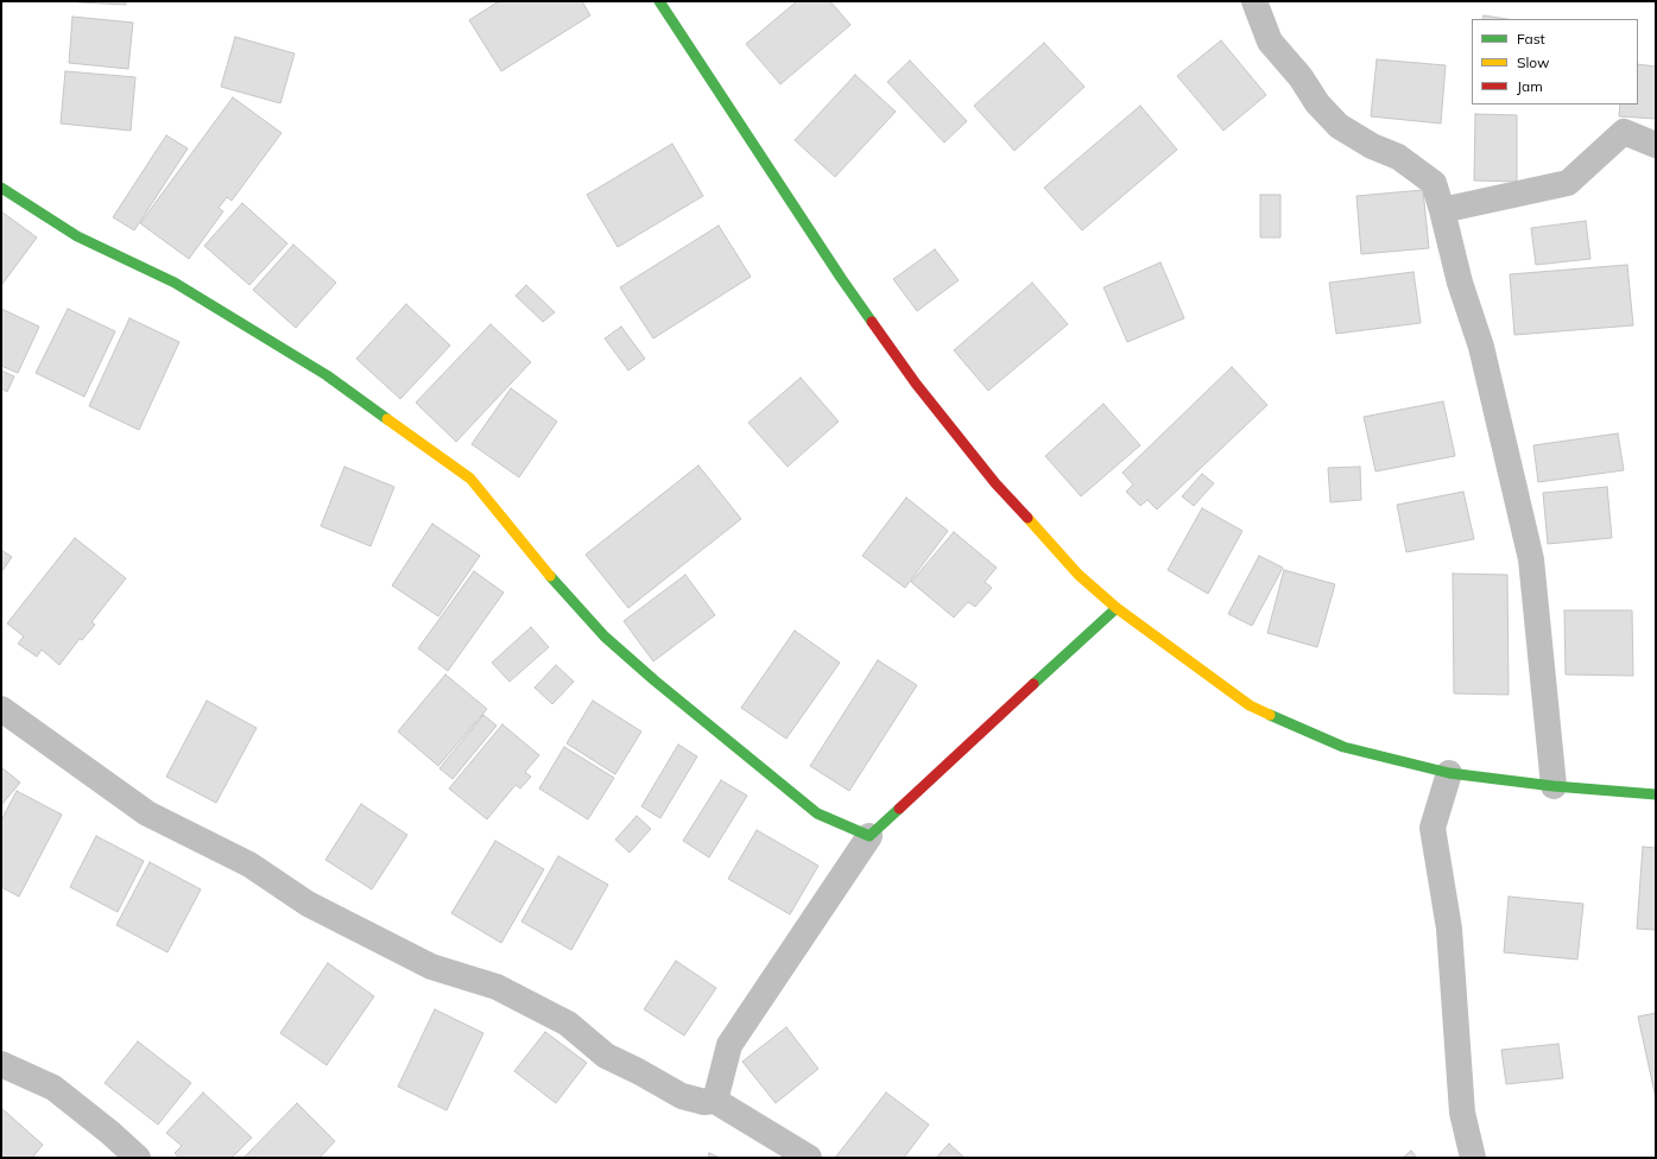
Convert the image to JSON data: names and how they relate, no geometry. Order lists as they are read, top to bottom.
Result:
{
  "legend": ["Fast", "Slow", "Jam"]
}
